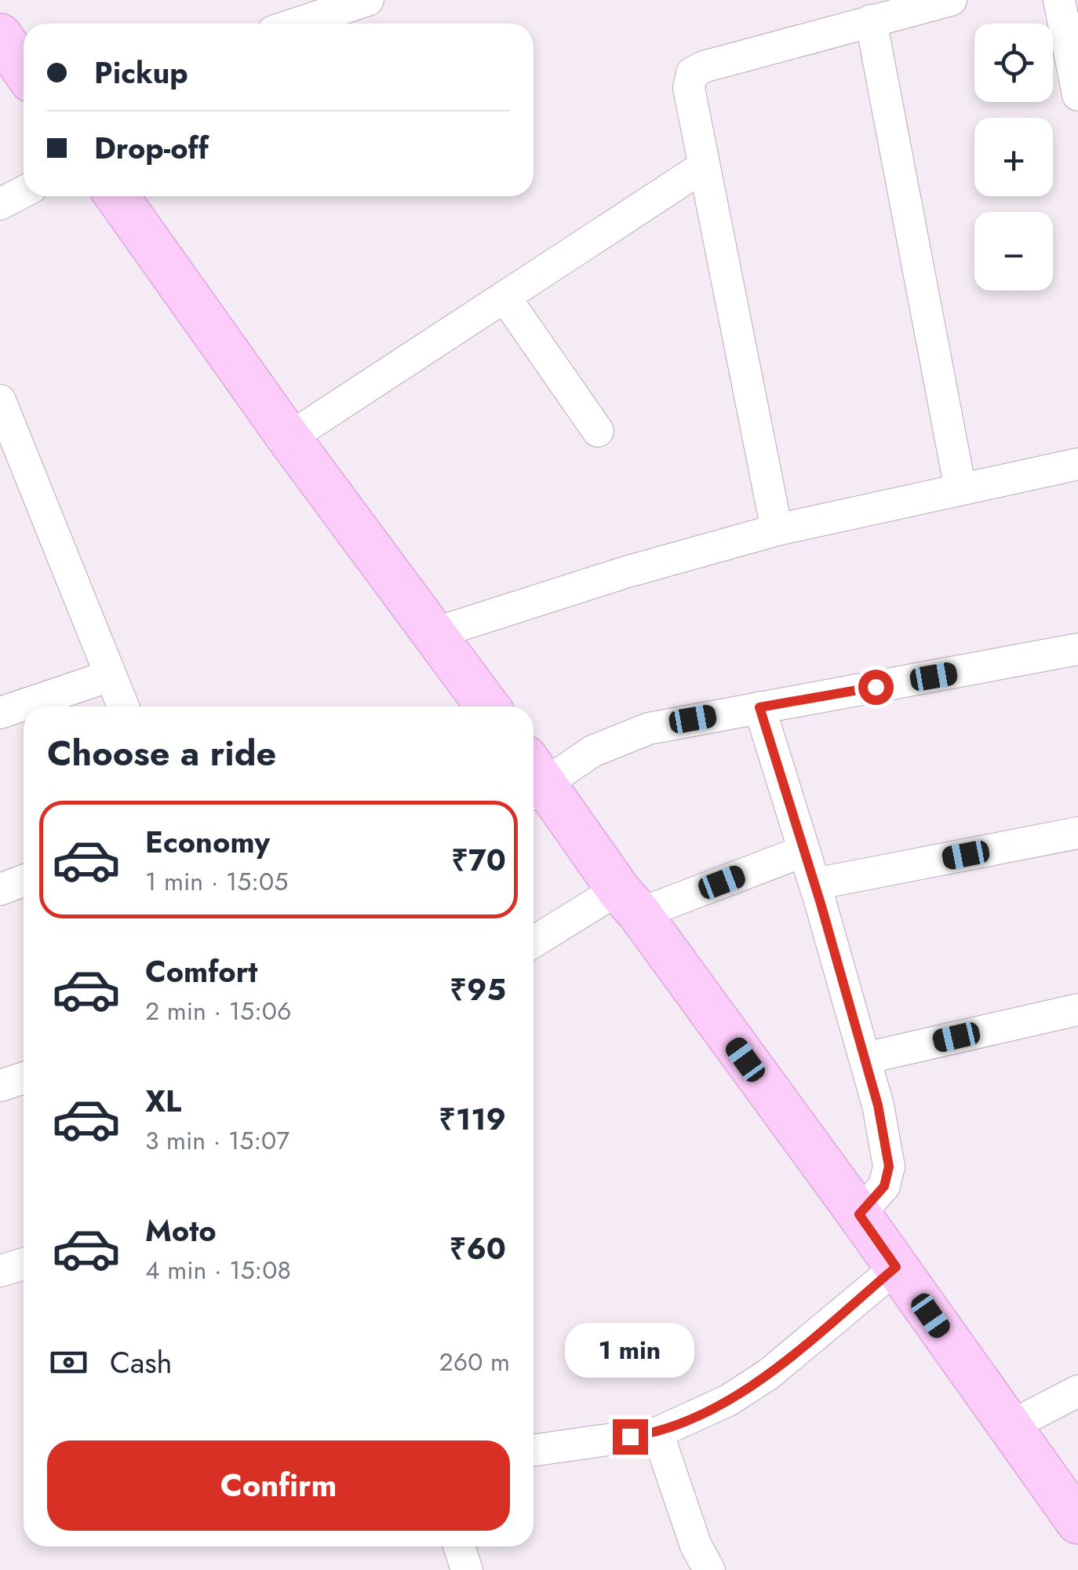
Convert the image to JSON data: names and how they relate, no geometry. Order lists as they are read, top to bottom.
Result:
{
  "page": {
    "map_buttons": ["+", "−"],
    "banner": ["Pickup", "Drop-off"],
    "heading": "Choose a ride",
    "list": [
      {
        "name": "Economy",
        "note": "1 min · 15:05",
        "value": "₹70"
      },
      {
        "name": "Comfort",
        "note": "2 min · 15:06",
        "value": "₹95"
      },
      {
        "name": "XL",
        "note": "3 min · 15:07",
        "value": "₹119"
      },
      {
        "name": "Moto",
        "note": "4 min · 15:08",
        "value": "₹60"
      }
    ],
    "pay": ["Cash", "260 m"],
    "bubble": "1 min",
    "buttons": "Confirm"
  }
}
